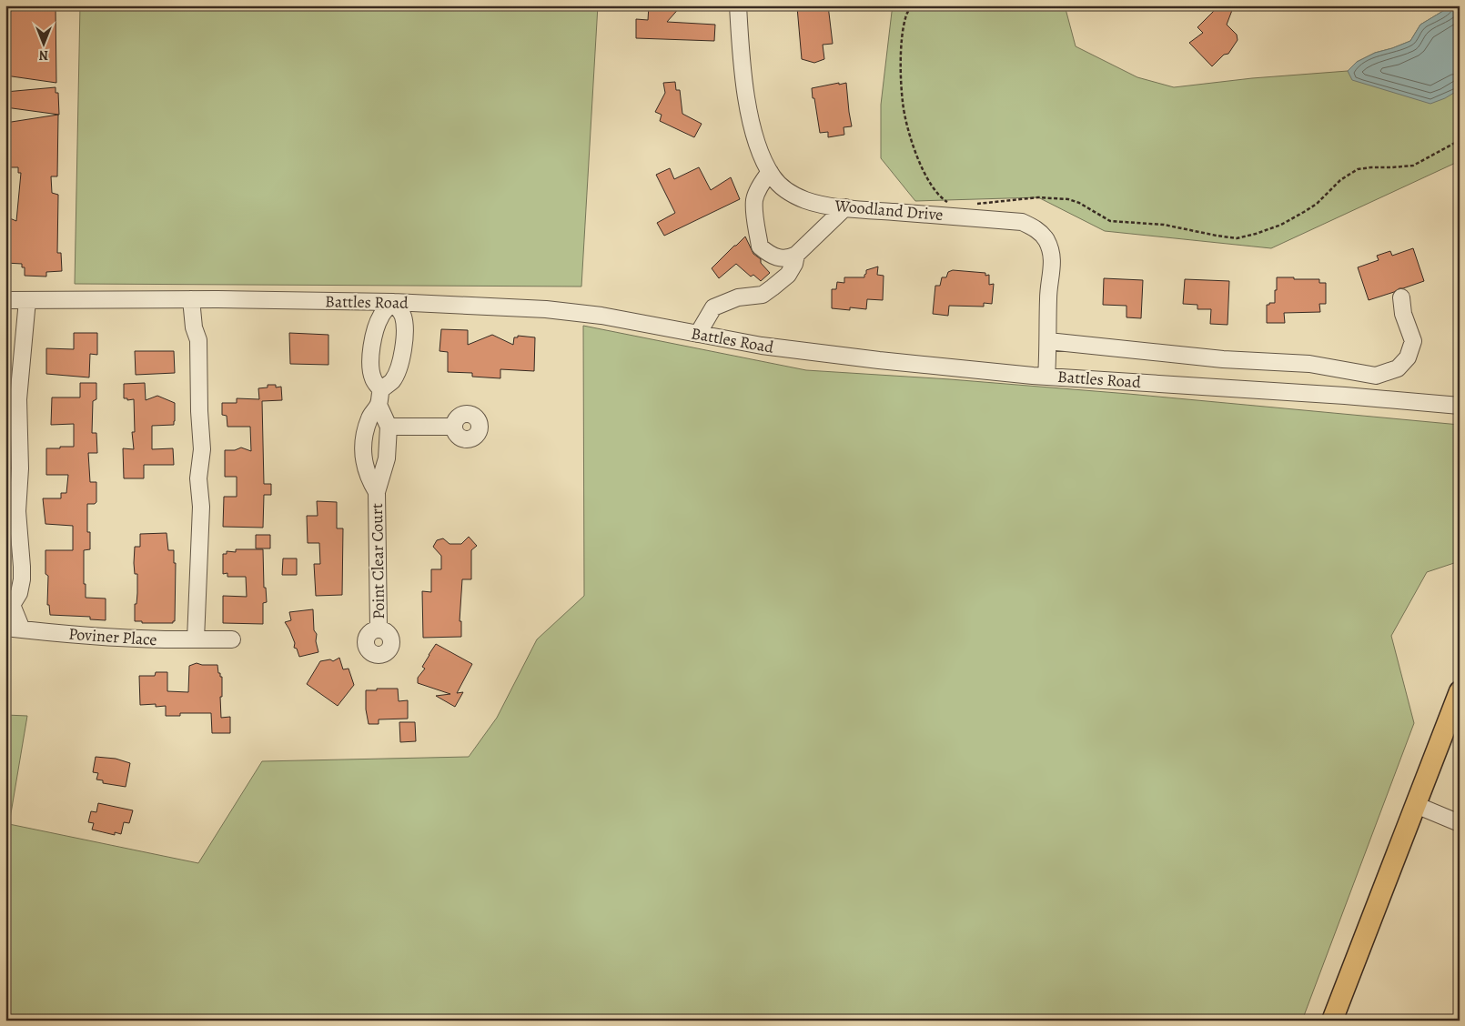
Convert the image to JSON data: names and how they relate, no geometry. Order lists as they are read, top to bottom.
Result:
{
  "streets": {
    "street": [
      "Woodland Drive",
      "Battles Road",
      "Point Clear Court",
      "Poviner Place"
    ]
  },
  "crossings": [
    ["Woodland Drive", "Battles Road"],
    ["Battles Road", "Point Clear Court"]
  ],
  "north": "bottom"
}
